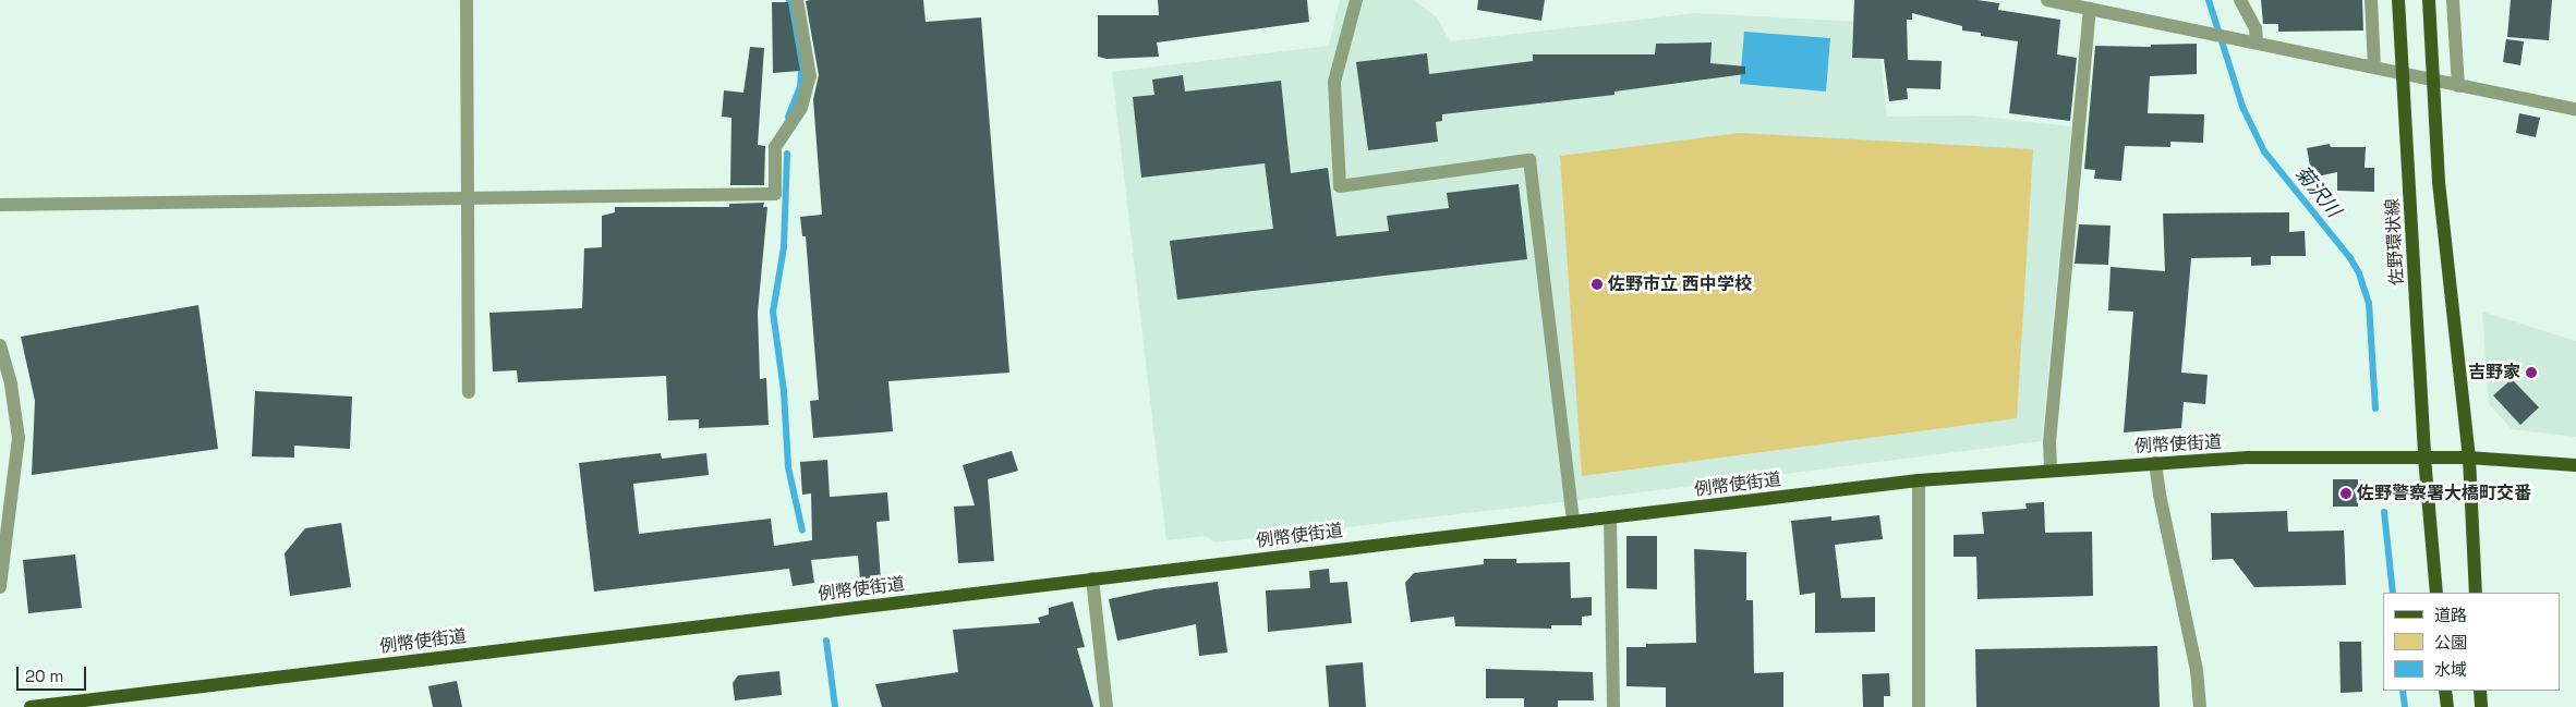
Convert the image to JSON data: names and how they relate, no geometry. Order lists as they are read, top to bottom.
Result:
{
  "streets": {
    "main road": ["佐野環状線", "例幣使街道"]
  },
  "crossings": [
    ["佐野環状線", "例幣使街道"]
  ],
  "water": ["菊沢川"],
  "places": ["佐野市立 西中学校", "吉野家", "佐野警察署大橋町交番"],
  "legend": ["道路", "公園", "水域"],
  "scale_bar": "20 m"
}
